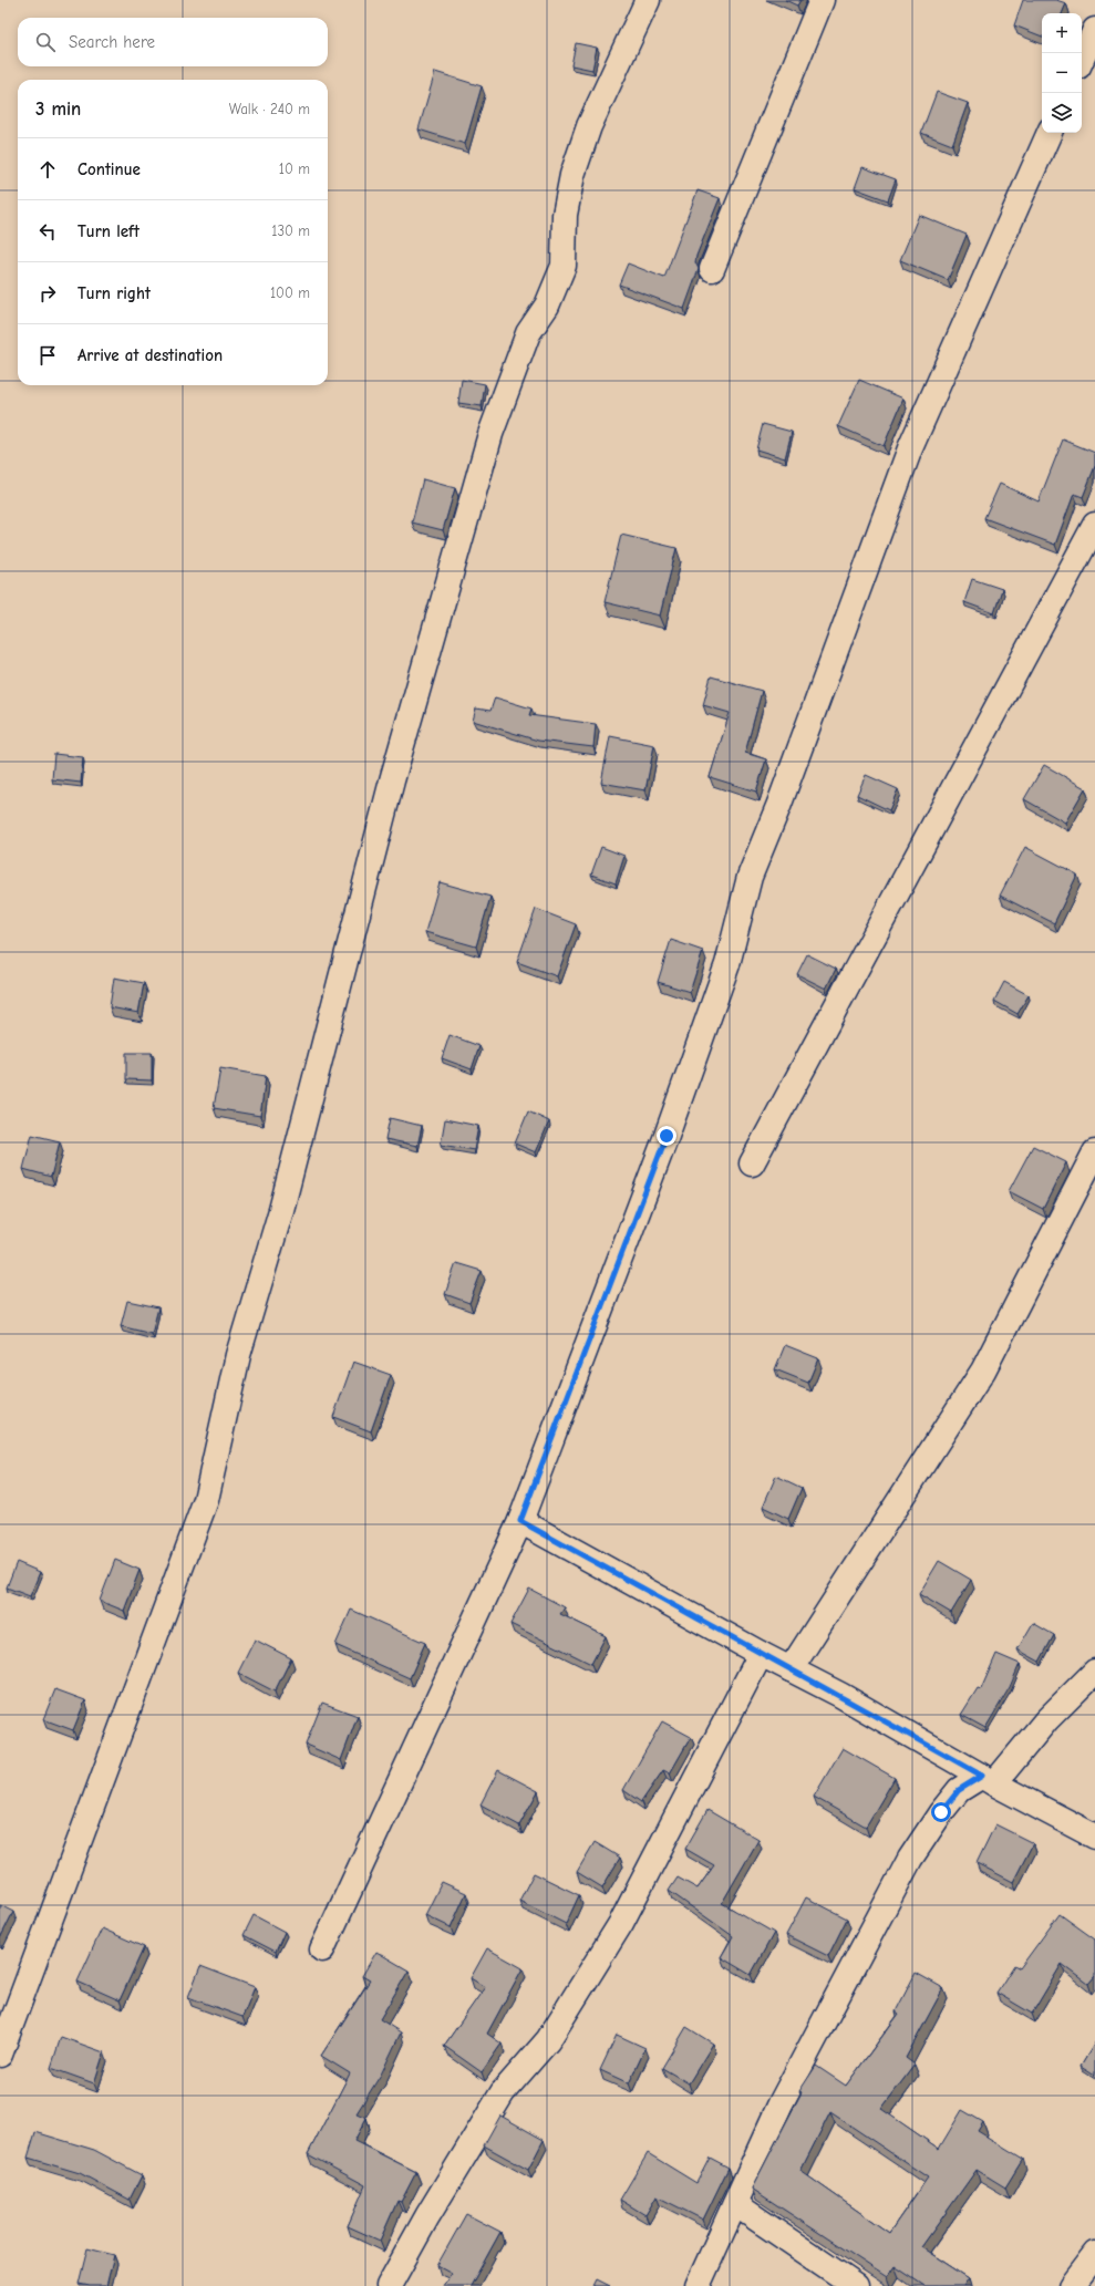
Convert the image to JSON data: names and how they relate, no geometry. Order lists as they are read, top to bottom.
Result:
{
  "page": {
    "map_buttons": ["+", "−"],
    "search": "Search here",
    "heading": ["3 min", "Walk · 240 m"],
    "list": [
      ["Continue", "10 m"],
      ["Turn left", "130 m"],
      ["Turn right", "100 m"],
      "Arrive at destination"
    ]
  }
}
